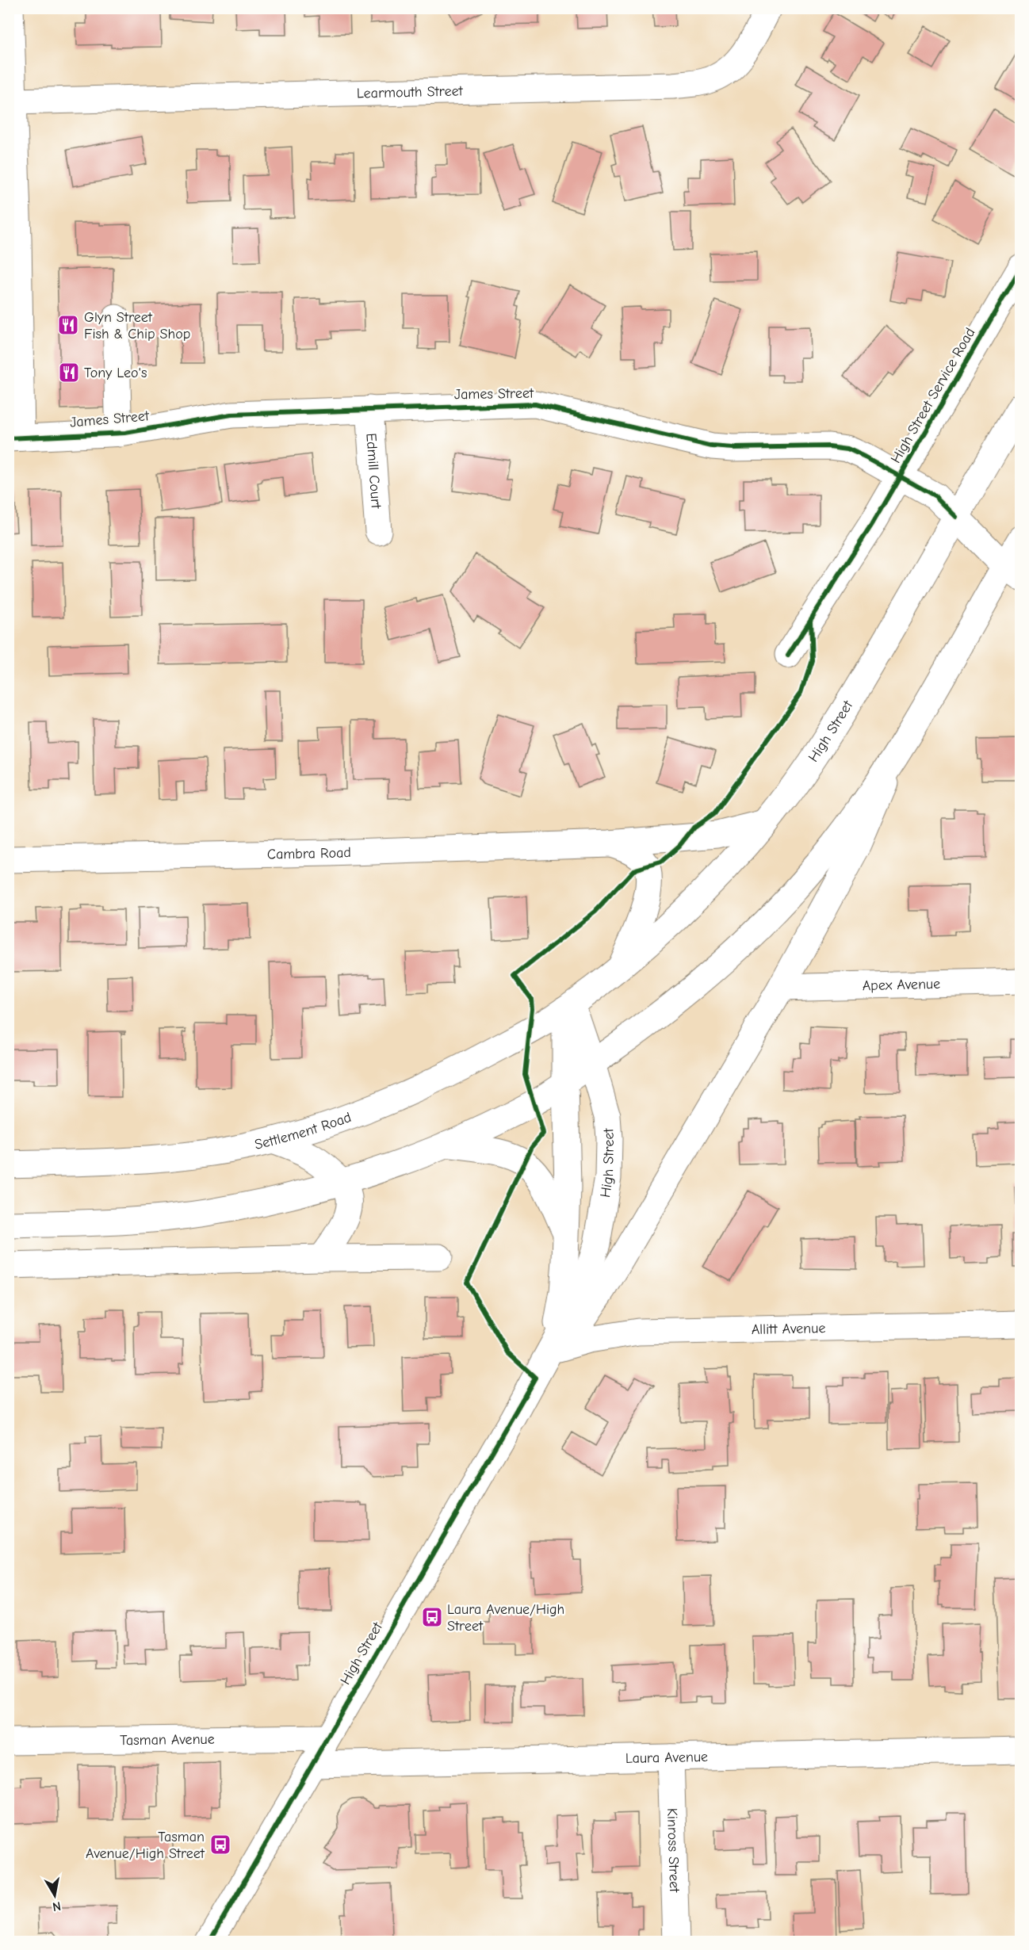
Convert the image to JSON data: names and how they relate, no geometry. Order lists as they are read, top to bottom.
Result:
{
  "streets": {
    "main road": [
      "Learmouth Street",
      "James Street",
      "High Street Service Road",
      "Edmill Court",
      "High Street",
      "Cambra Road",
      "Apex Avenue",
      "Settlement Road",
      "Allitt Avenue",
      "Tasman Avenue",
      "Laura Avenue",
      "Kinross Street"
    ]
  },
  "crossings": [
    ["James Street", "High Street Service Road"],
    ["James Street", "Edmill Court"],
    ["James Street", "High Street"],
    ["High Street", "Cambra Road"],
    ["High Street", "Apex Avenue"],
    ["High Street", "Settlement Road"],
    ["High Street", "Allitt Avenue"],
    ["High Street", "Tasman Avenue"],
    ["High Street", "Laura Avenue"],
    ["Laura Avenue", "Kinross Street"]
  ],
  "places": {
    "restaurant": ["Glyn Street Fish & Chip Shop", "Tony Leo's"],
    "bus stop": ["Laura Avenue/High Street", "Tasman Avenue/High Street"]
  },
  "north": "bottom"
}
